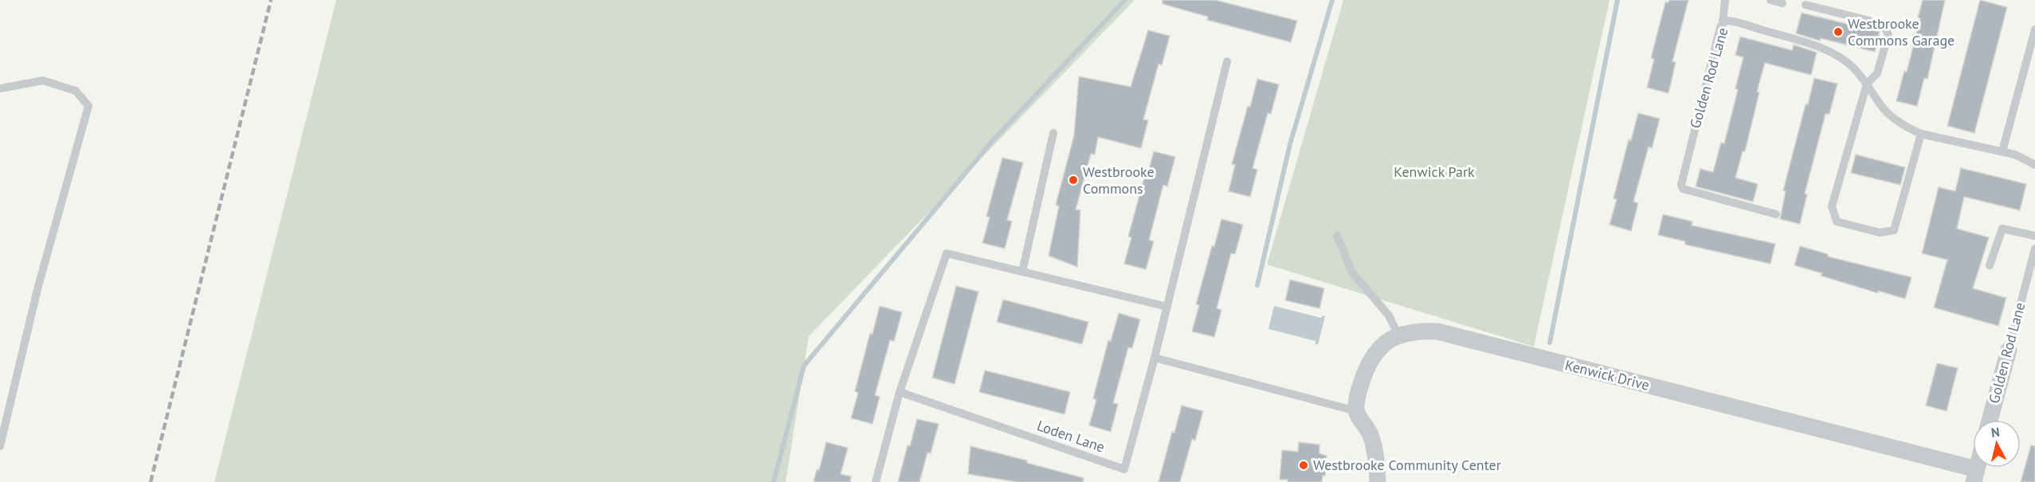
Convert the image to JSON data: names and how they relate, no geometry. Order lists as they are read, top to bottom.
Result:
{
  "streets": {
    "street": ["Golden Rod Lane", "Kenwick Drive"],
    "lane": ["Loden Lane"]
  },
  "parks": ["Kenwick Park"],
  "places": ["Westbrooke Commons Garage", "Westbrooke Commons", "Westbrooke Community Center"],
  "north": "top"
}
